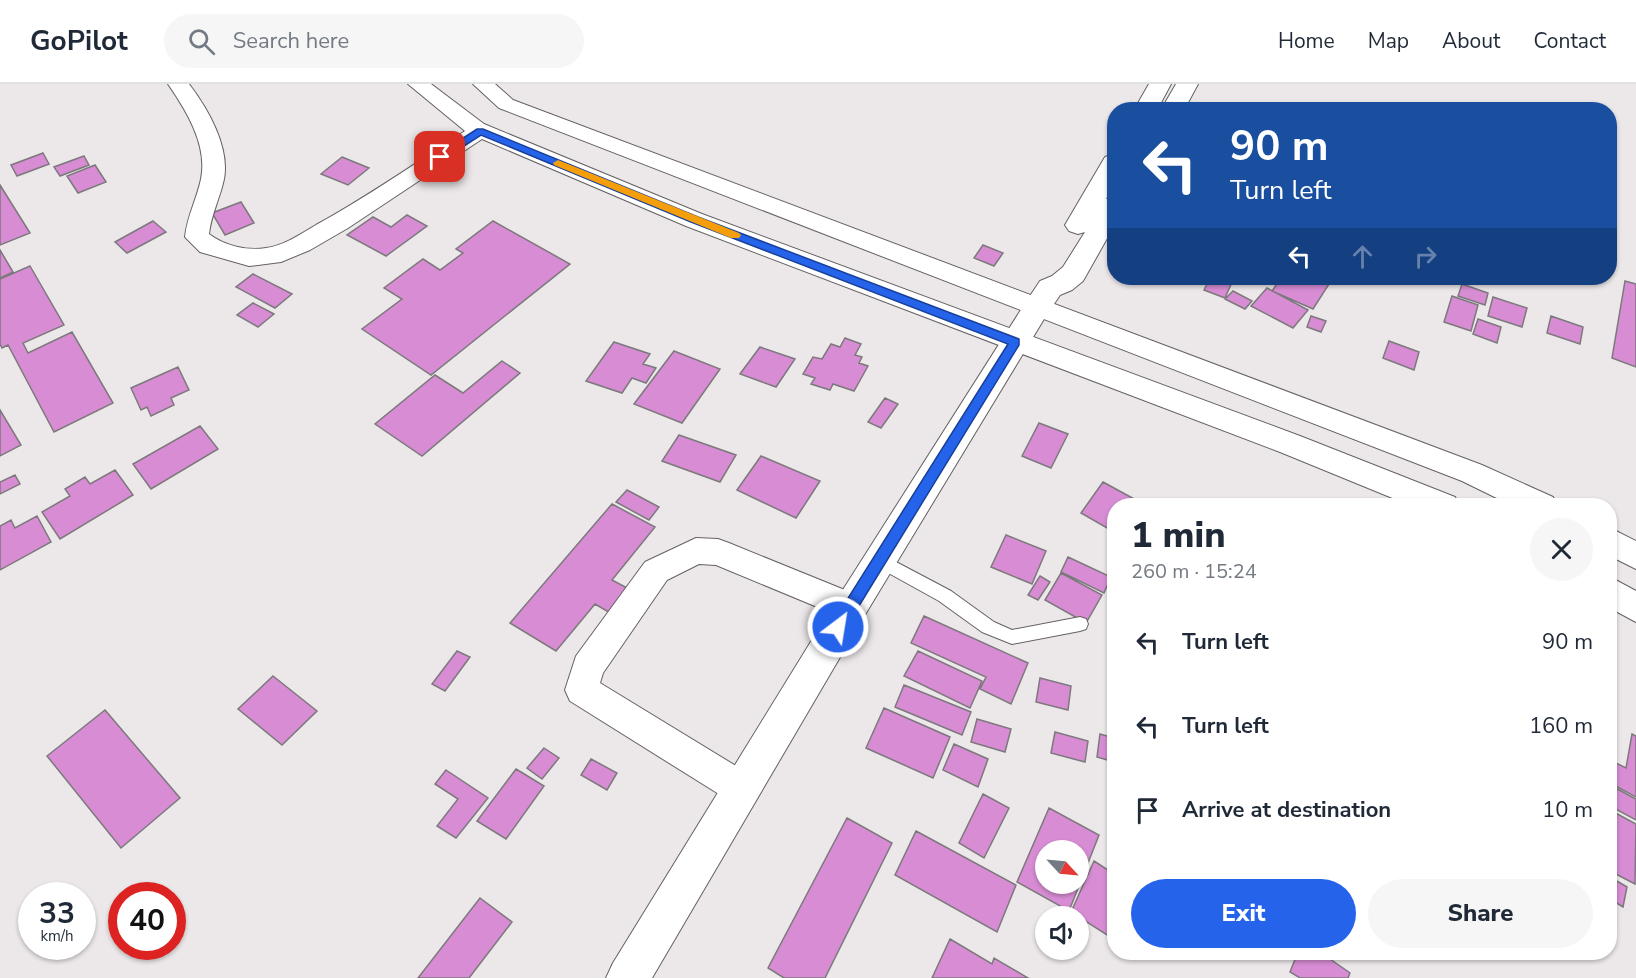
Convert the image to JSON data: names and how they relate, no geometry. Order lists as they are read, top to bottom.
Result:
{
  "north": "bottom right",
  "page": {
    "header": "GoPilot",
    "search": "Search here",
    "nav": [
      "Home",
      "Map",
      "About",
      "Contact"
    ],
    "turn": ["90 m", "Turn left"],
    "heading": ["1 min", "260 m · 15:24"],
    "list": [
      {
        "name": "Turn left",
        "value": "90 m"
      },
      {
        "name": "Turn left",
        "value": "160 m"
      },
      {
        "name": "Arrive at destination",
        "value": "10 m"
      }
    ],
    "buttons": ["Exit", "Share"],
    "speed": "33 km/h",
    "limit": "40"
  }
}
